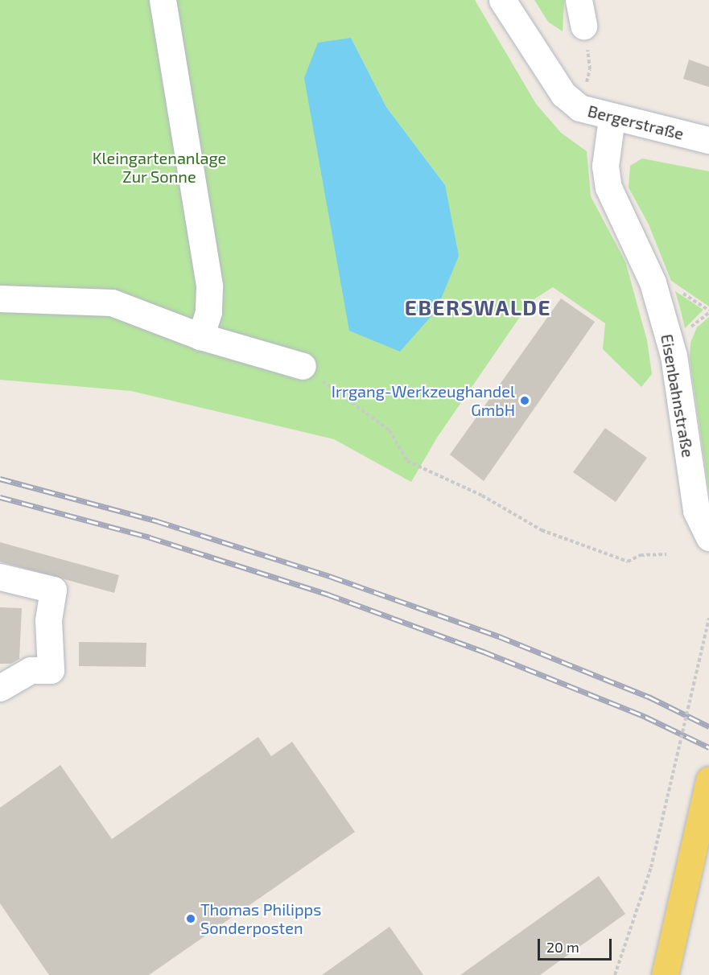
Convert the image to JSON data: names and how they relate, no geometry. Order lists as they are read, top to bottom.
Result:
{
  "streets": {
    "street": ["Bergerstraße", "Eisenbahnstraße"]
  },
  "crossings": [
    ["Bergerstraße", "Eisenbahnstraße"]
  ],
  "districts": ["EBERSWALDE"],
  "parks": ["Kleingartenanlage Zur Sonne"],
  "places": ["Irrgang-Werkzeughandel GmbH", "Thomas Philipps Sonderposten"],
  "scale_bar": "20 m"
}
